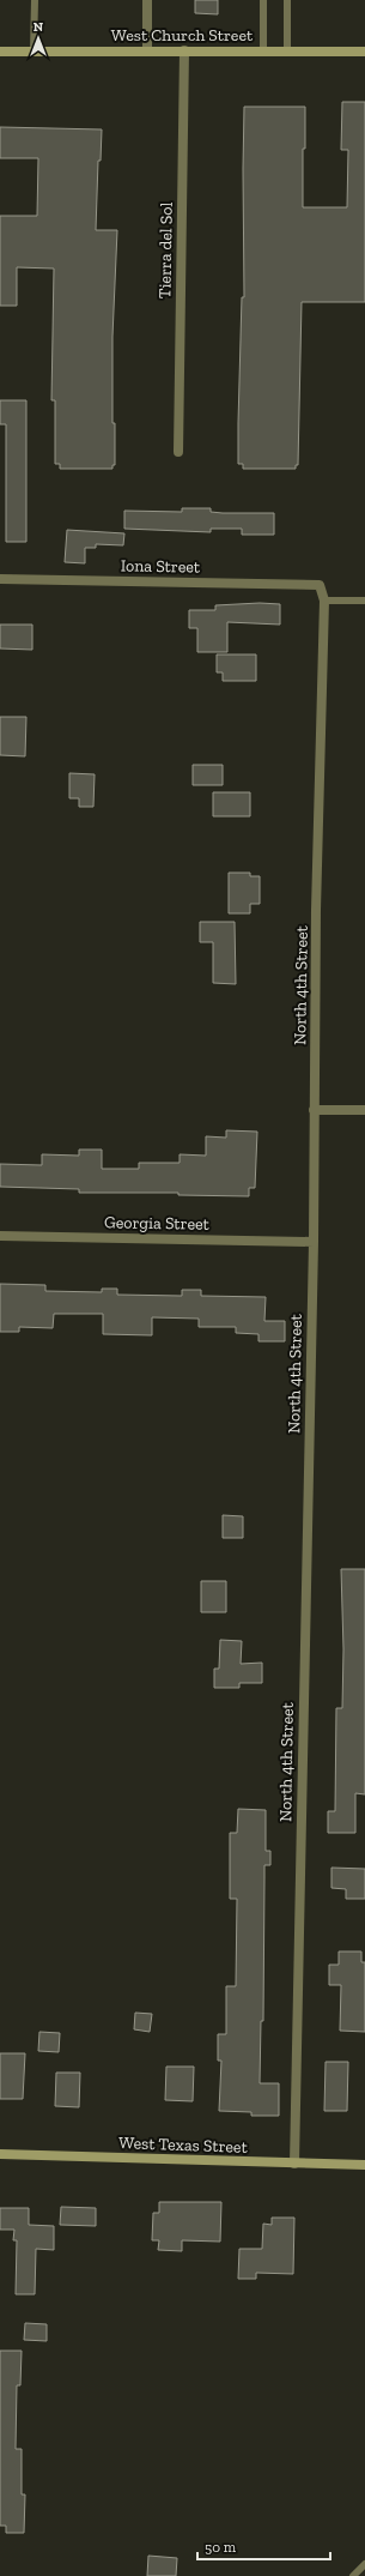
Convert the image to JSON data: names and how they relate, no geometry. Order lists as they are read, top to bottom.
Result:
{
  "streets": {
    "street": [
      "West Church Street",
      "Tierra del Sol",
      "Iona Street",
      "North 4th Street",
      "Georgia Street",
      "West Texas Street"
    ]
  },
  "crossings": [
    ["West Church Street", "Tierra del Sol"],
    ["Iona Street", "North 4th Street"],
    ["North 4th Street", "Georgia Street"],
    ["North 4th Street", "West Texas Street"]
  ],
  "scale_bar": "50 m",
  "north": "top"
}
